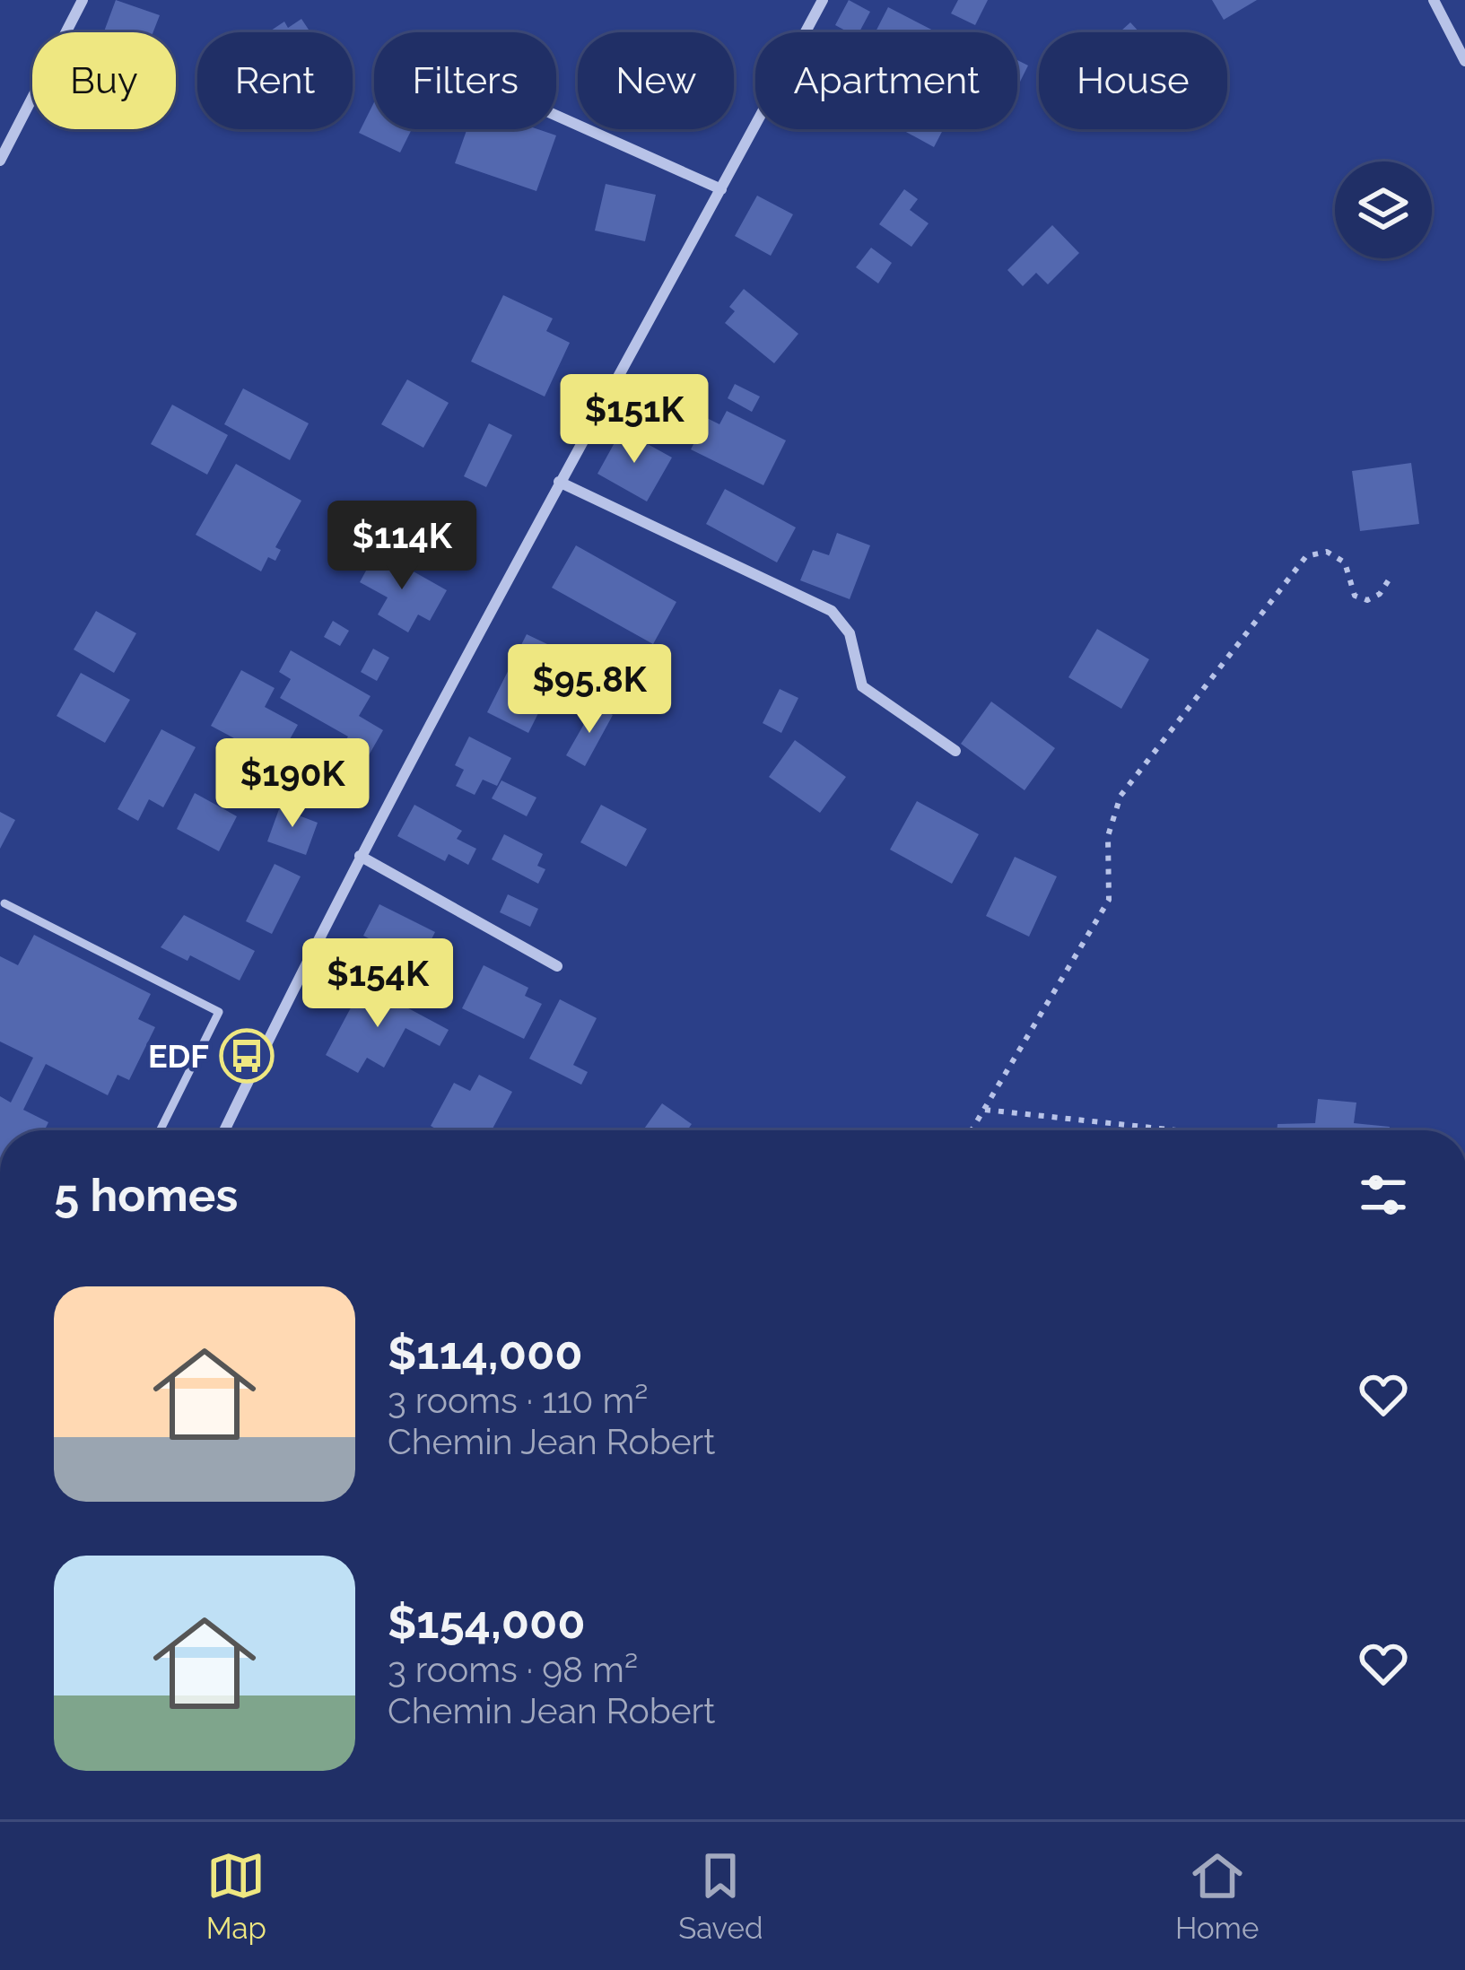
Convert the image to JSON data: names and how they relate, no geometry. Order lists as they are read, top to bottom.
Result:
{
  "places": {
    "bus stop": ["EDF"]
  },
  "page": {
    "chip": [
      "Buy",
      "Rent",
      "Filters",
      "New",
      "Apartment",
      "House"
    ],
    "price": [
      "$151K",
      "$114K",
      "$95.8K",
      "$190K",
      "$154K"
    ],
    "heading": "5 homes",
    "list": [
      {
        "name": "$114,000",
        "note": "3 rooms · 110 m² · Chemin Jean Robert"
      },
      {
        "name": "$154,000",
        "note": "3 rooms · 98 m² · Chemin Jean Robert"
      }
    ],
    "tabs": ["Map", "Saved", "Home"]
  }
}
